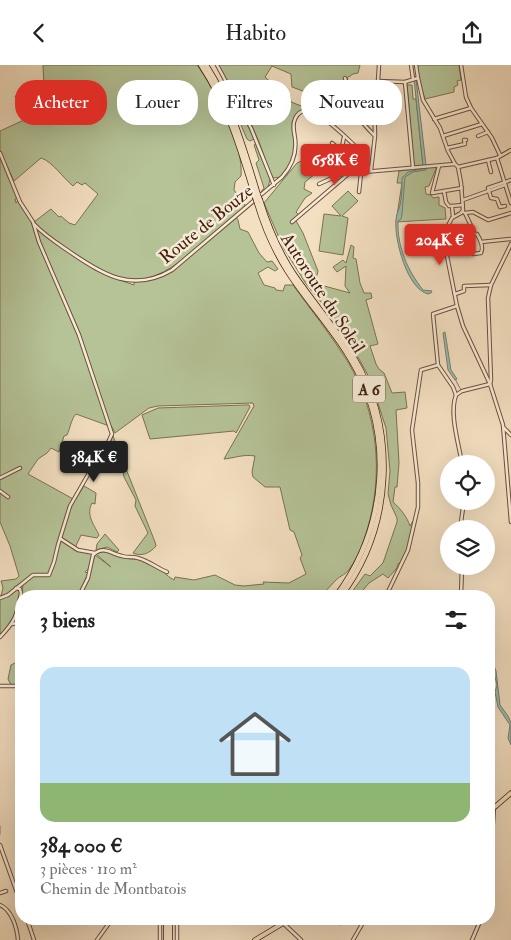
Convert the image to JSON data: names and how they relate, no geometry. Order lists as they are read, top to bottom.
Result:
{
  "streets": {
    "highway": ["Autoroute du Soleil", "A 6"],
    "street": ["Route de Bouze"]
  },
  "page": {
    "header": "Habito",
    "chip": [
      "Acheter",
      "Louer",
      "Filtres",
      "Nouveau"
    ],
    "price": ["658K €", "204K €", "384K €"],
    "heading": "3 biens",
    "list": [
      {
        "name": "384 000 €",
        "note": "3 pièces · 110 m² · Chemin de Montbatois"
      }
    ]
  }
}
